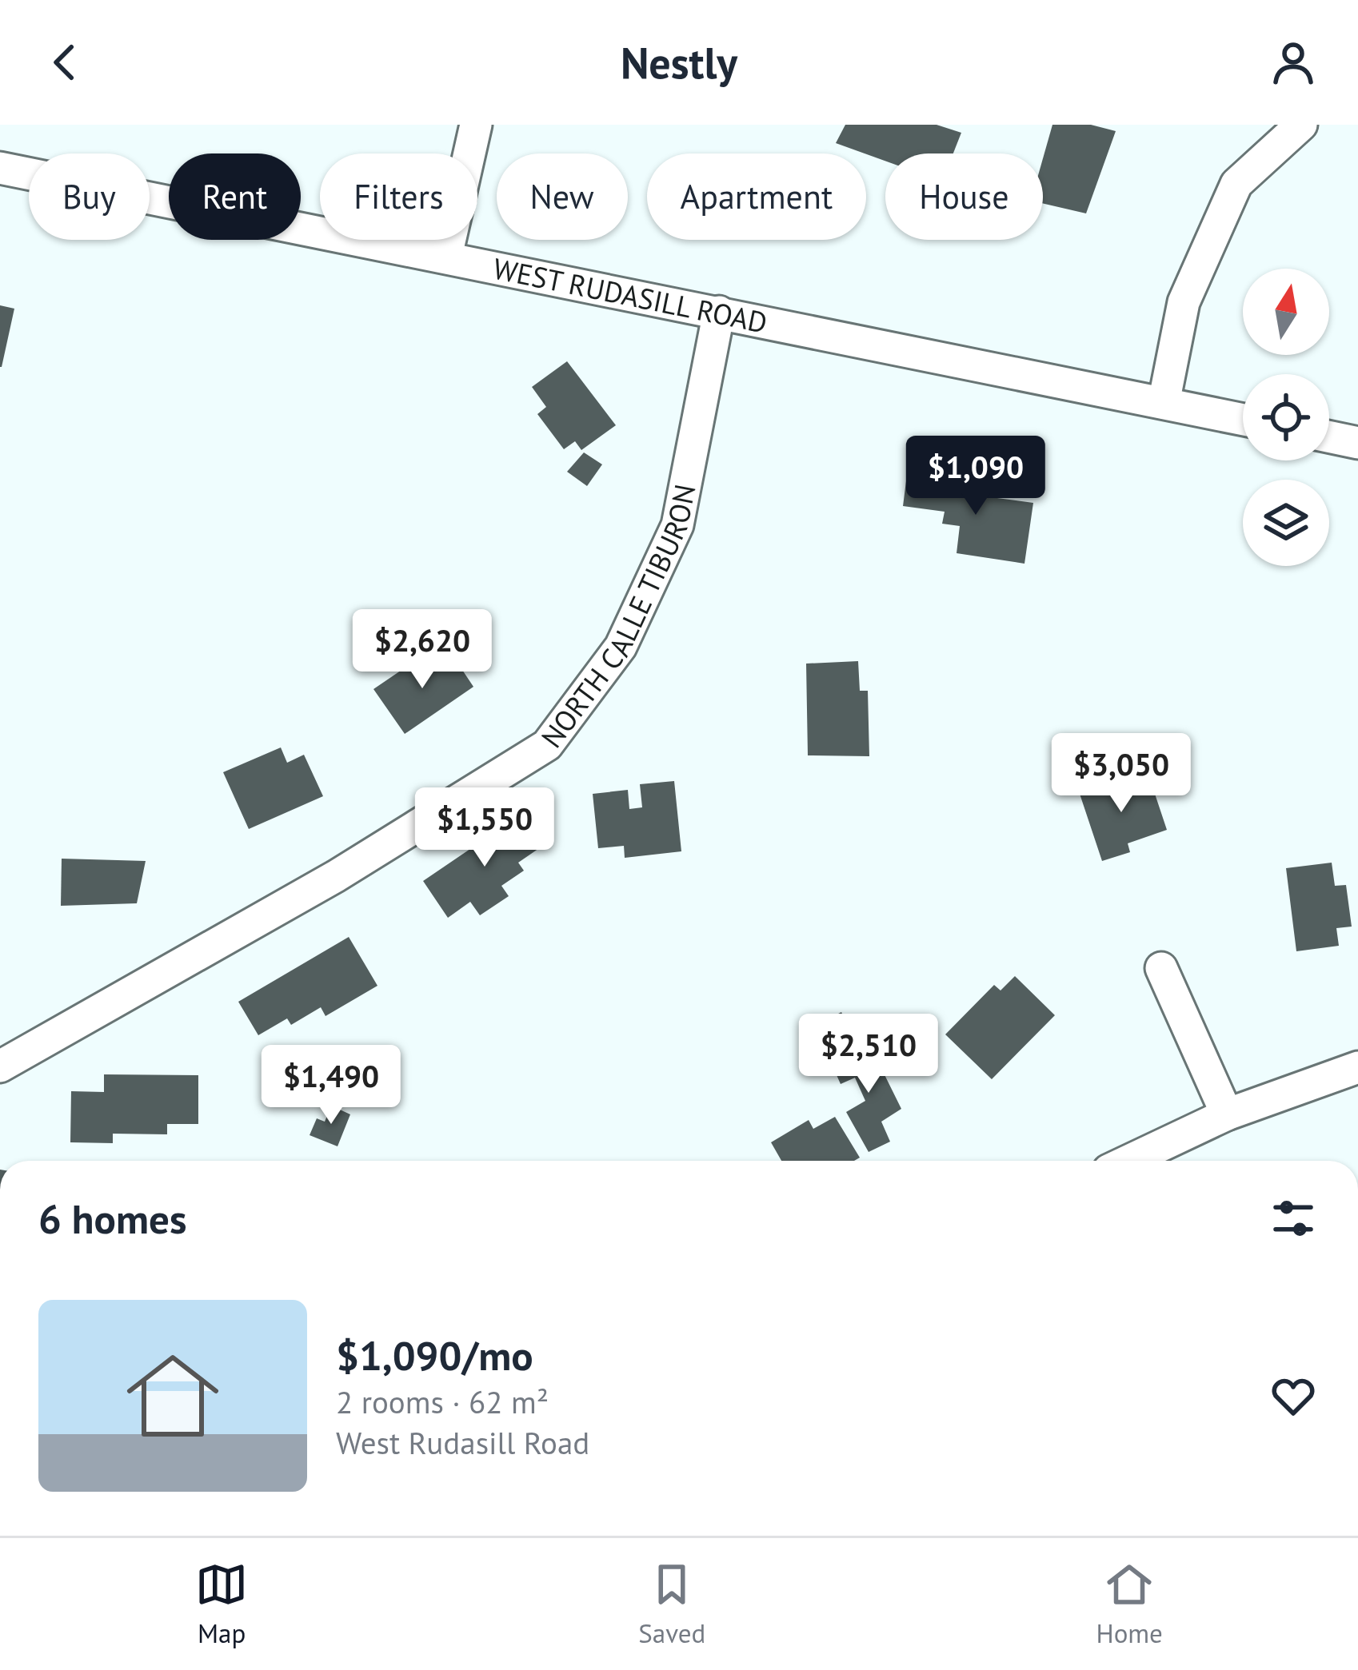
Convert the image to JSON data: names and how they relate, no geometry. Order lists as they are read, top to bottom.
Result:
{
  "streets": {
    "street": ["WEST RUDASILL ROAD", "NORTH CALLE TIBURON"]
  },
  "crossings": [
    ["WEST RUDASILL ROAD", "NORTH CALLE TIBURON"]
  ],
  "north": "top",
  "page": {
    "header": "Nestly",
    "chip": [
      "Buy",
      "Rent",
      "Filters",
      "New",
      "Apartment",
      "House"
    ],
    "price": [
      "$1,090",
      "$2,620",
      "$3,050",
      "$1,550",
      "$2,510",
      "$1,490"
    ],
    "heading": "6 homes",
    "list": [
      {
        "name": "$1,090/mo",
        "note": "2 rooms · 62 m² · West Rudasill Road"
      }
    ],
    "tabs": ["Map", "Saved", "Home"]
  }
}
